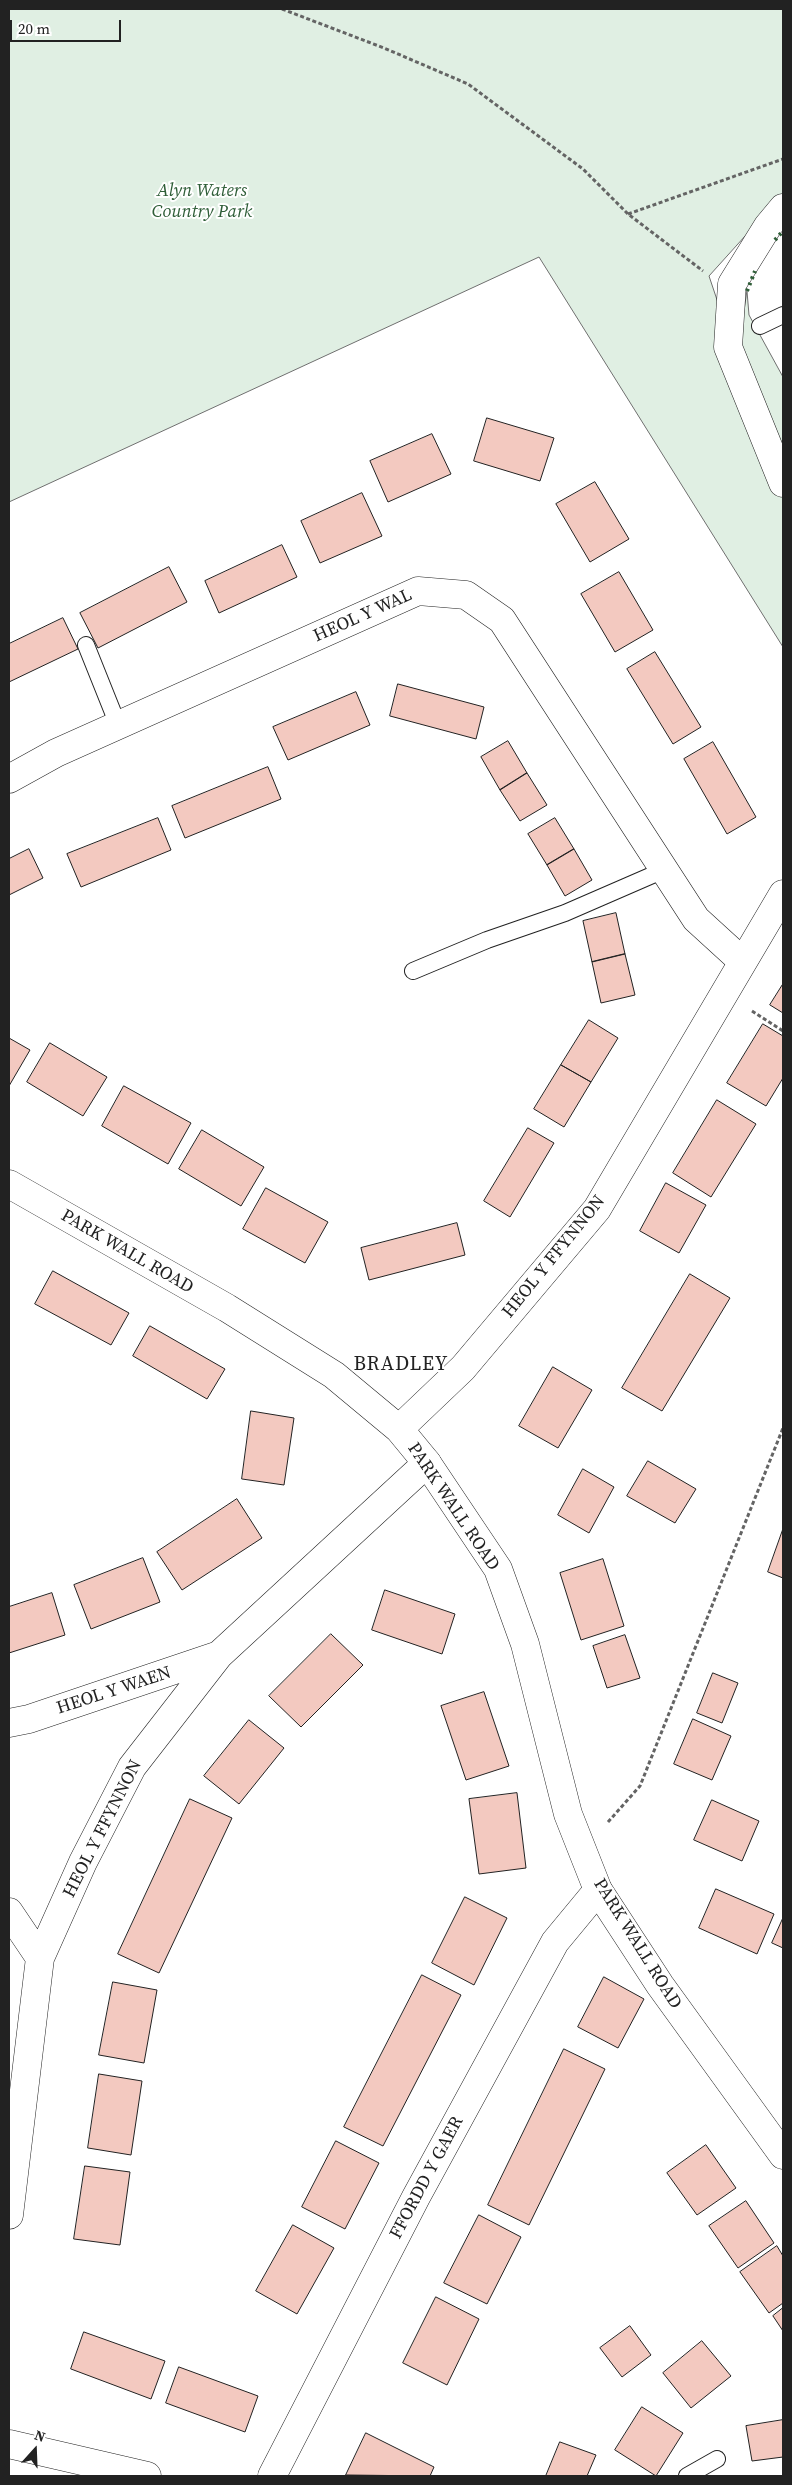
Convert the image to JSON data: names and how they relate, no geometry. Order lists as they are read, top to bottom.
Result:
{
  "streets": {
    "street": [
      "HEOL Y WAL",
      "PARK WALL ROAD",
      "HEOL Y FFYNNON",
      "HEOL Y WAEN",
      "FFORDD Y GAER"
    ]
  },
  "crossings": [
    ["HEOL Y WAL", "HEOL Y FFYNNON"],
    ["PARK WALL ROAD", "HEOL Y FFYNNON"],
    ["PARK WALL ROAD", "FFORDD Y GAER"],
    ["HEOL Y FFYNNON", "HEOL Y WAEN"]
  ],
  "districts": ["BRADLEY"],
  "parks": ["Alyn Waters Country Park"],
  "scale_bar": "20 m",
  "north": "top"
}
